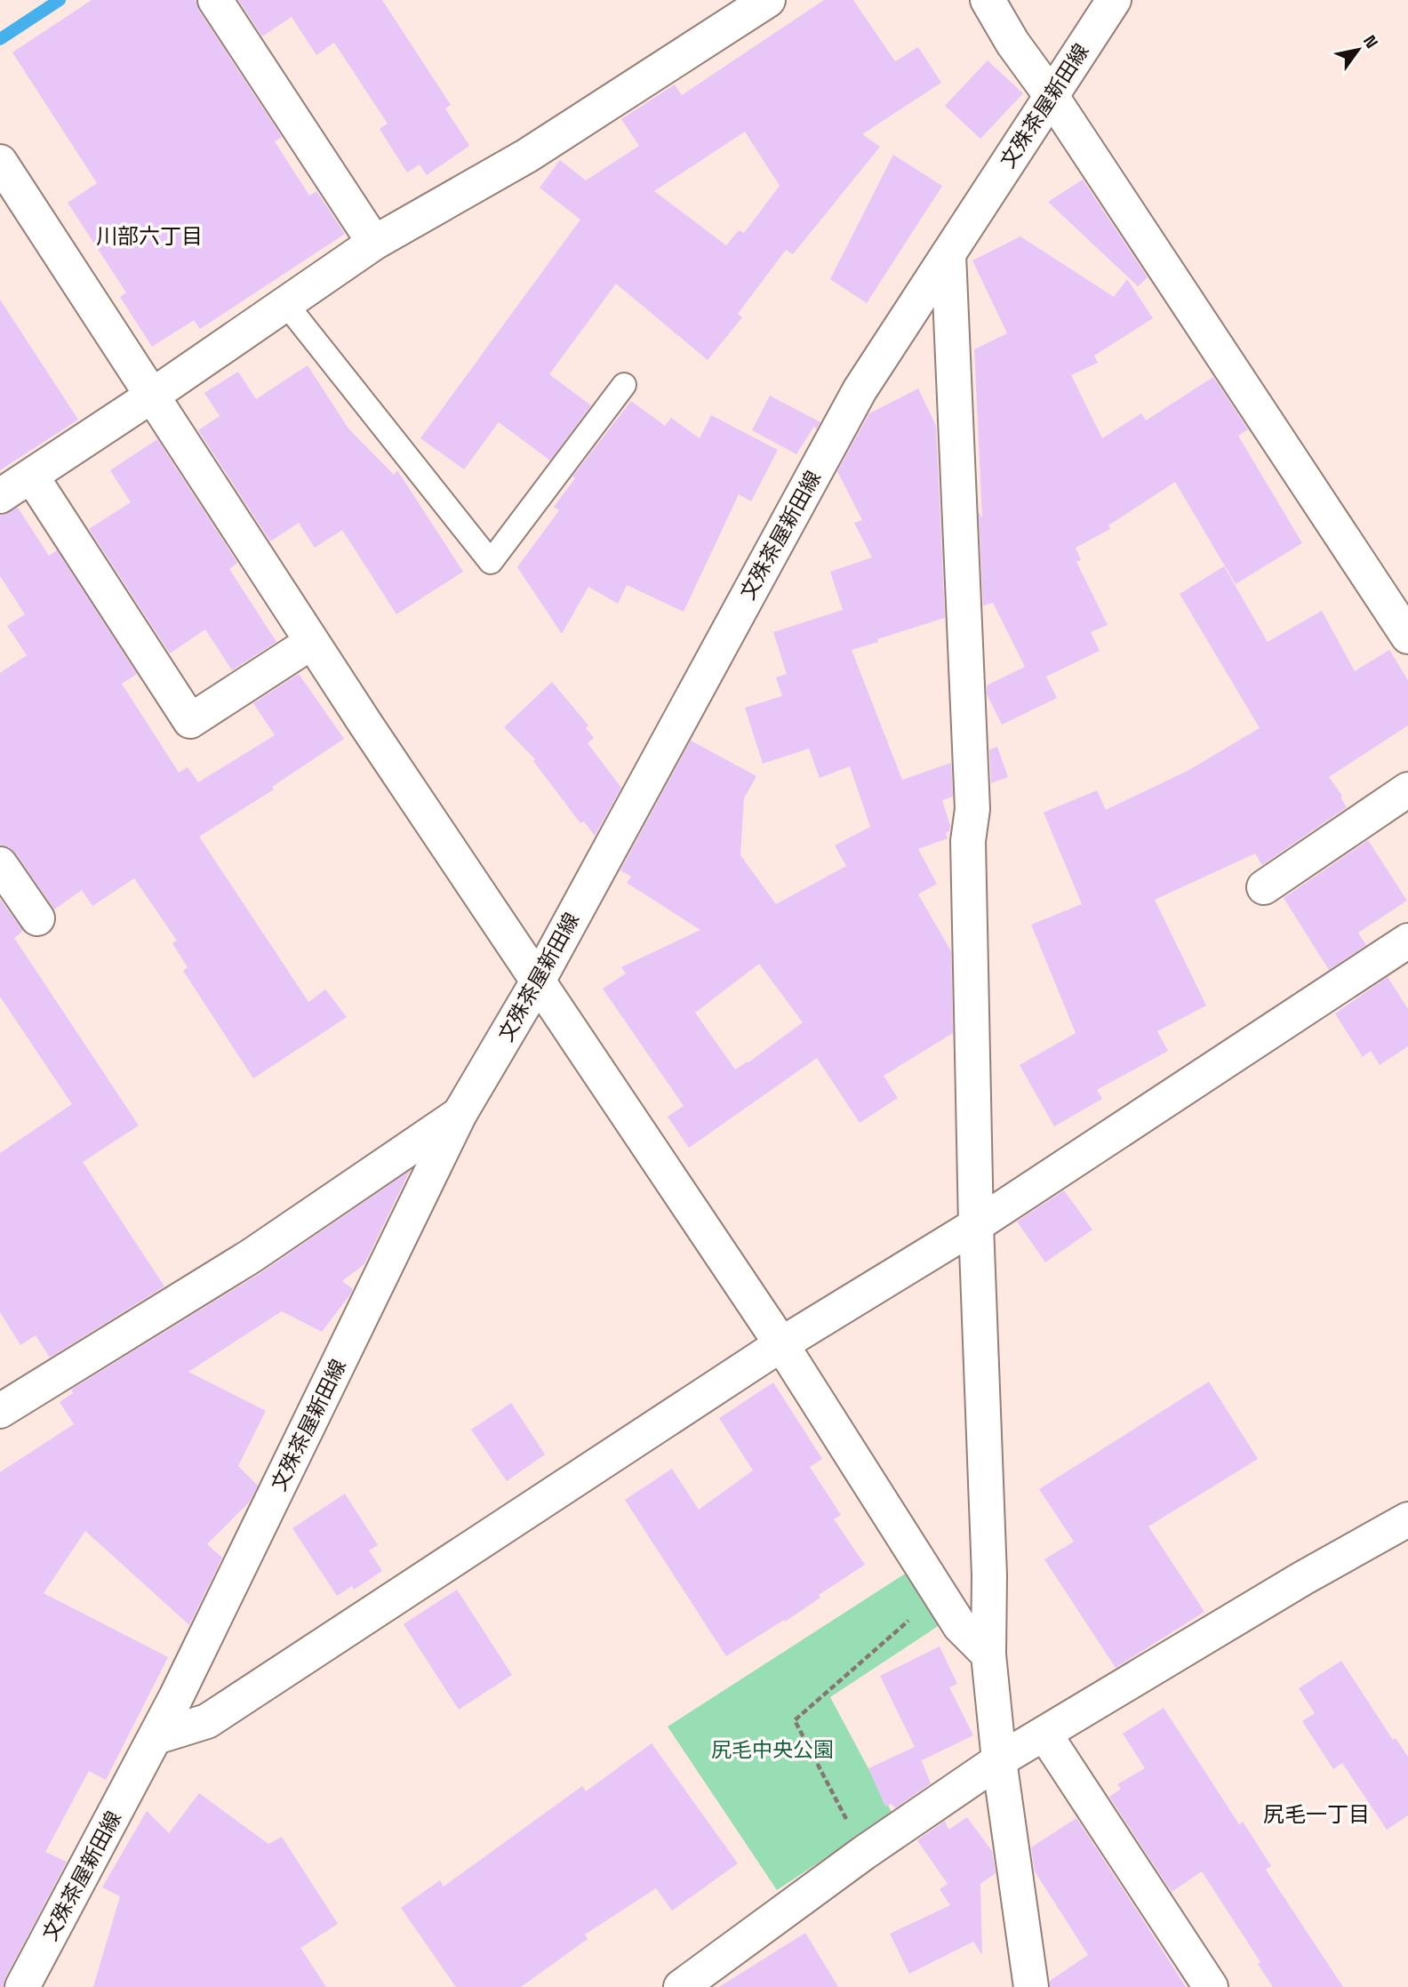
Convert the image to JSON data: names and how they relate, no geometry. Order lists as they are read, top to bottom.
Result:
{
  "streets": {
    "street": ["文殊茶屋新田線"]
  },
  "districts": ["川部六丁目", "尻毛一丁目"],
  "parks": ["尻毛中央公園"],
  "north": "top right"
}
